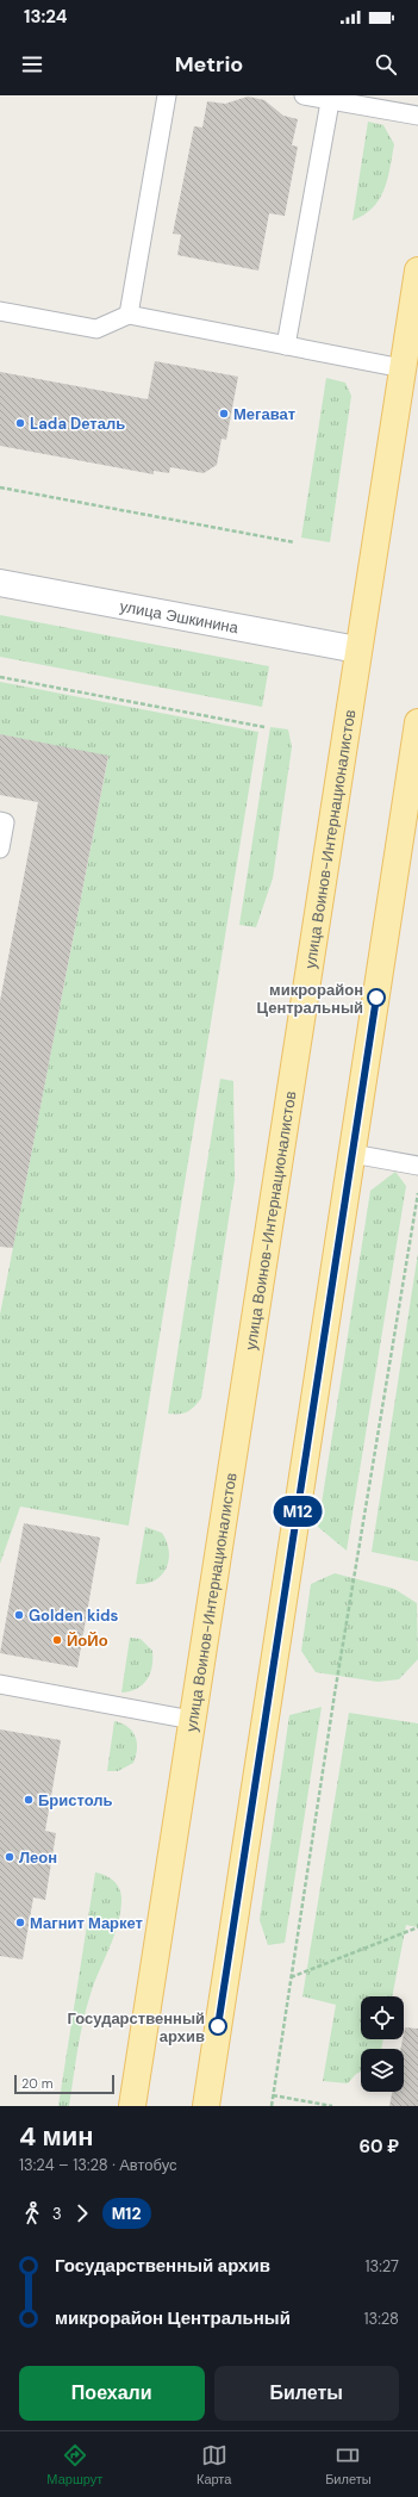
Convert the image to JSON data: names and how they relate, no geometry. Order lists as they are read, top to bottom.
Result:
{
  "streets": {
    "main road": ["улица Воинов-Интернационалистов"],
    "street": ["улица Эшкинина"]
  },
  "crossings": [
    ["улица Эшкинина", "улица Воинов-Интернационалистов"]
  ],
  "places": [
    "Мегават",
    "Lada Dеталь",
    "микрорайон Центральный",
    "Golden kids",
    "ЙоЙо",
    "Бристоль",
    "Леон",
    "Магнит Маркет",
    "Государственный архив"
  ],
  "lines": ["bus line М12"],
  "scale_bar": "20 m",
  "page": {
    "status": "13:24",
    "header": "Metrio",
    "on_map": "М12",
    "scale": "20 m",
    "heading": ["4 мин", "13:24 – 13:28 · Автобус", "60 ₽"],
    "legs": ["3", "М12"],
    "list": [
      {
        "name": "Государственный архив",
        "value": "13:27"
      },
      {
        "name": "микрорайон Центральный",
        "value": "13:28"
      }
    ],
    "buttons": ["Поехали", "Билеты"],
    "tabs": ["Маршрут", "Карта", "Билеты"]
  }
}
